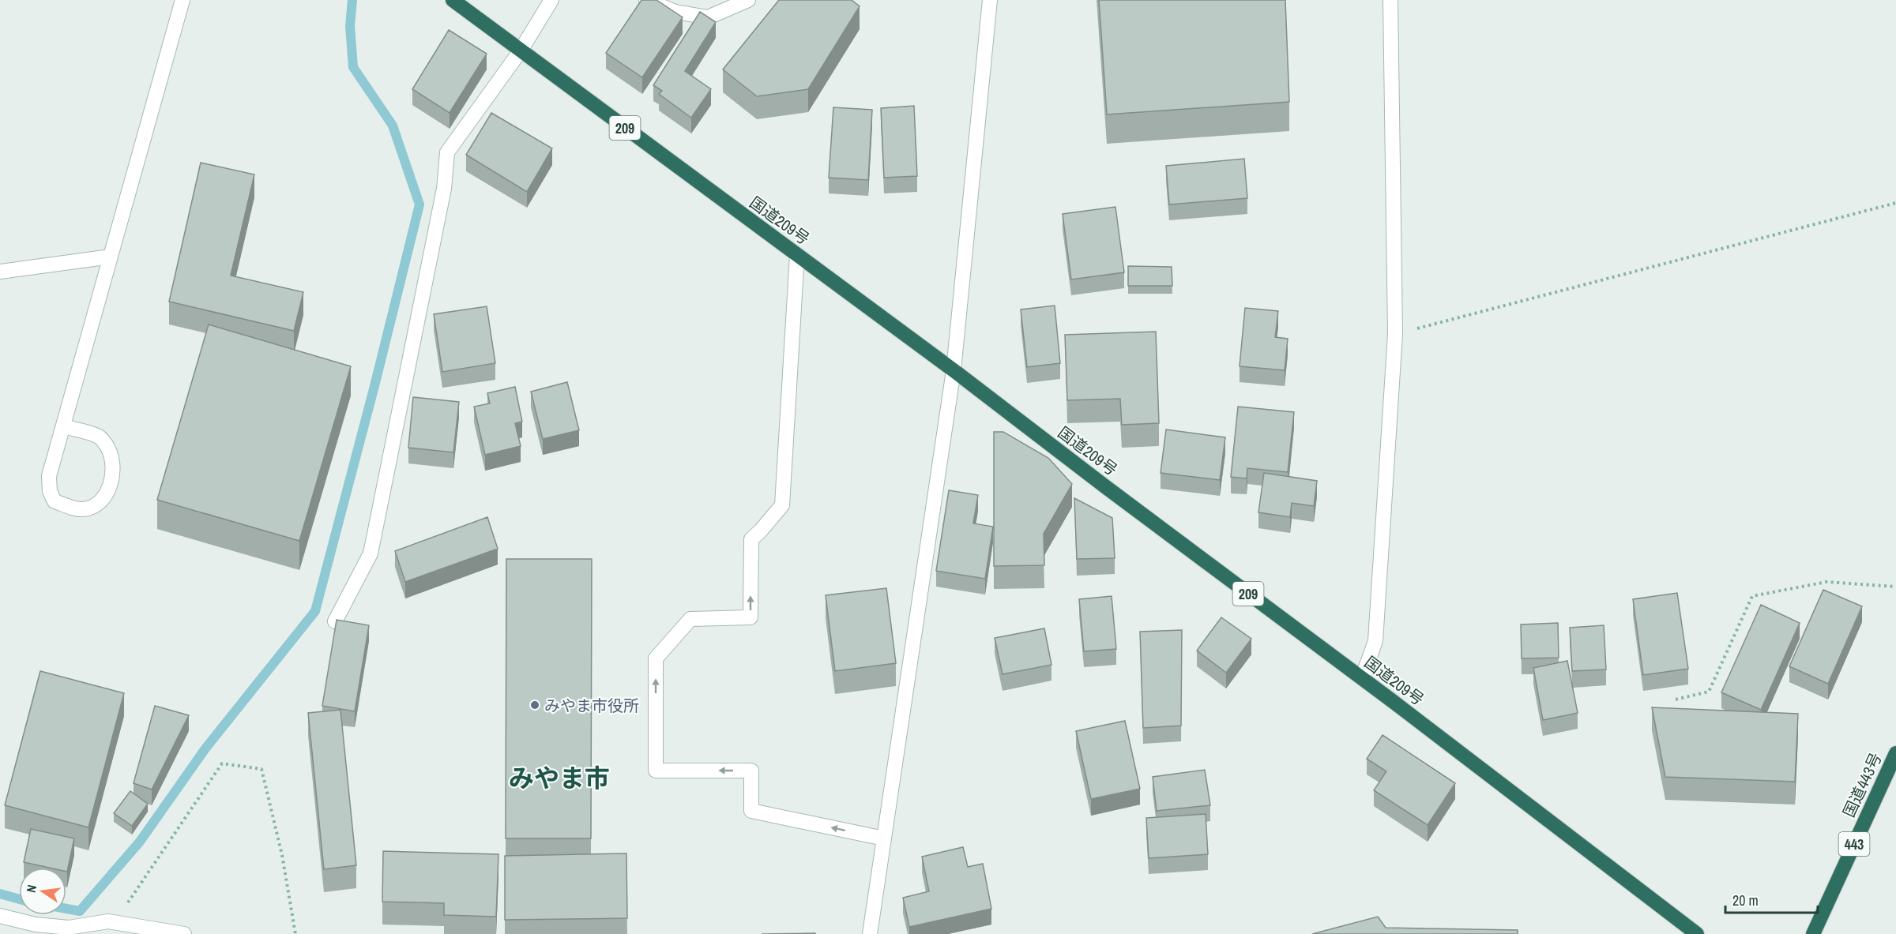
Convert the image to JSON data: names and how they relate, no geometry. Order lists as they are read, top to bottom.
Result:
{
  "streets": {
    "highway": [
      "209",
      "国道209号",
      "国道443号",
      "443"
    ]
  },
  "districts": ["みやま市"],
  "places": ["みやま市役所"],
  "scale_bar": "20 m",
  "north": "left"
}
